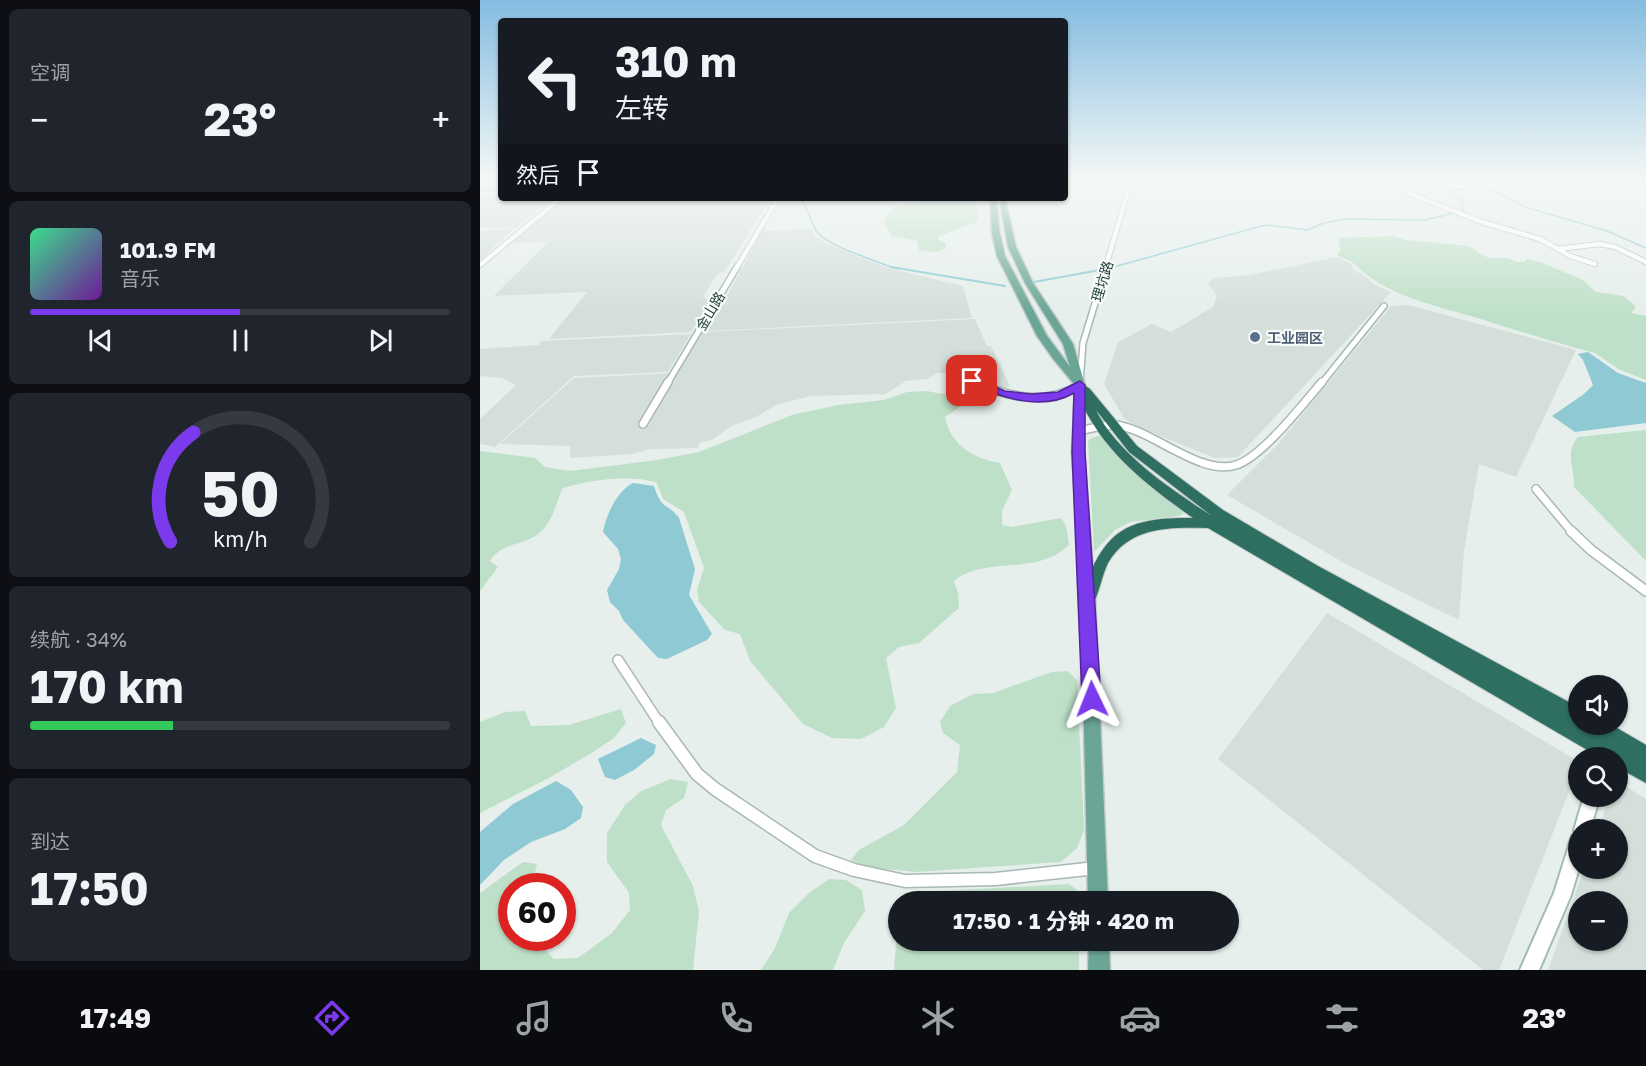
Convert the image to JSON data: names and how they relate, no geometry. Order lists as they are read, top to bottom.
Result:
{
  "streets": {
    "street": ["理坑路", "金山路"]
  },
  "places": ["工业园区"],
  "page": {
    "tile": [
      "空调",
      ["续航 · 34%", "170 km"],
      ["到达", "17:50"]
    ],
    "turn": ["310 m", "左转"],
    "heat": ["−", "23°", "+"],
    "then": "然后",
    "song": ["101.9 FM", "音乐"],
    "map_buttons": ["+", "−"],
    "limit": "60",
    "trip": "17:50 · 1 分钟 · 420 m",
    "tabs": ["17:49", "23°"],
    "gauge": ["50", "km/h"]
  }
}
